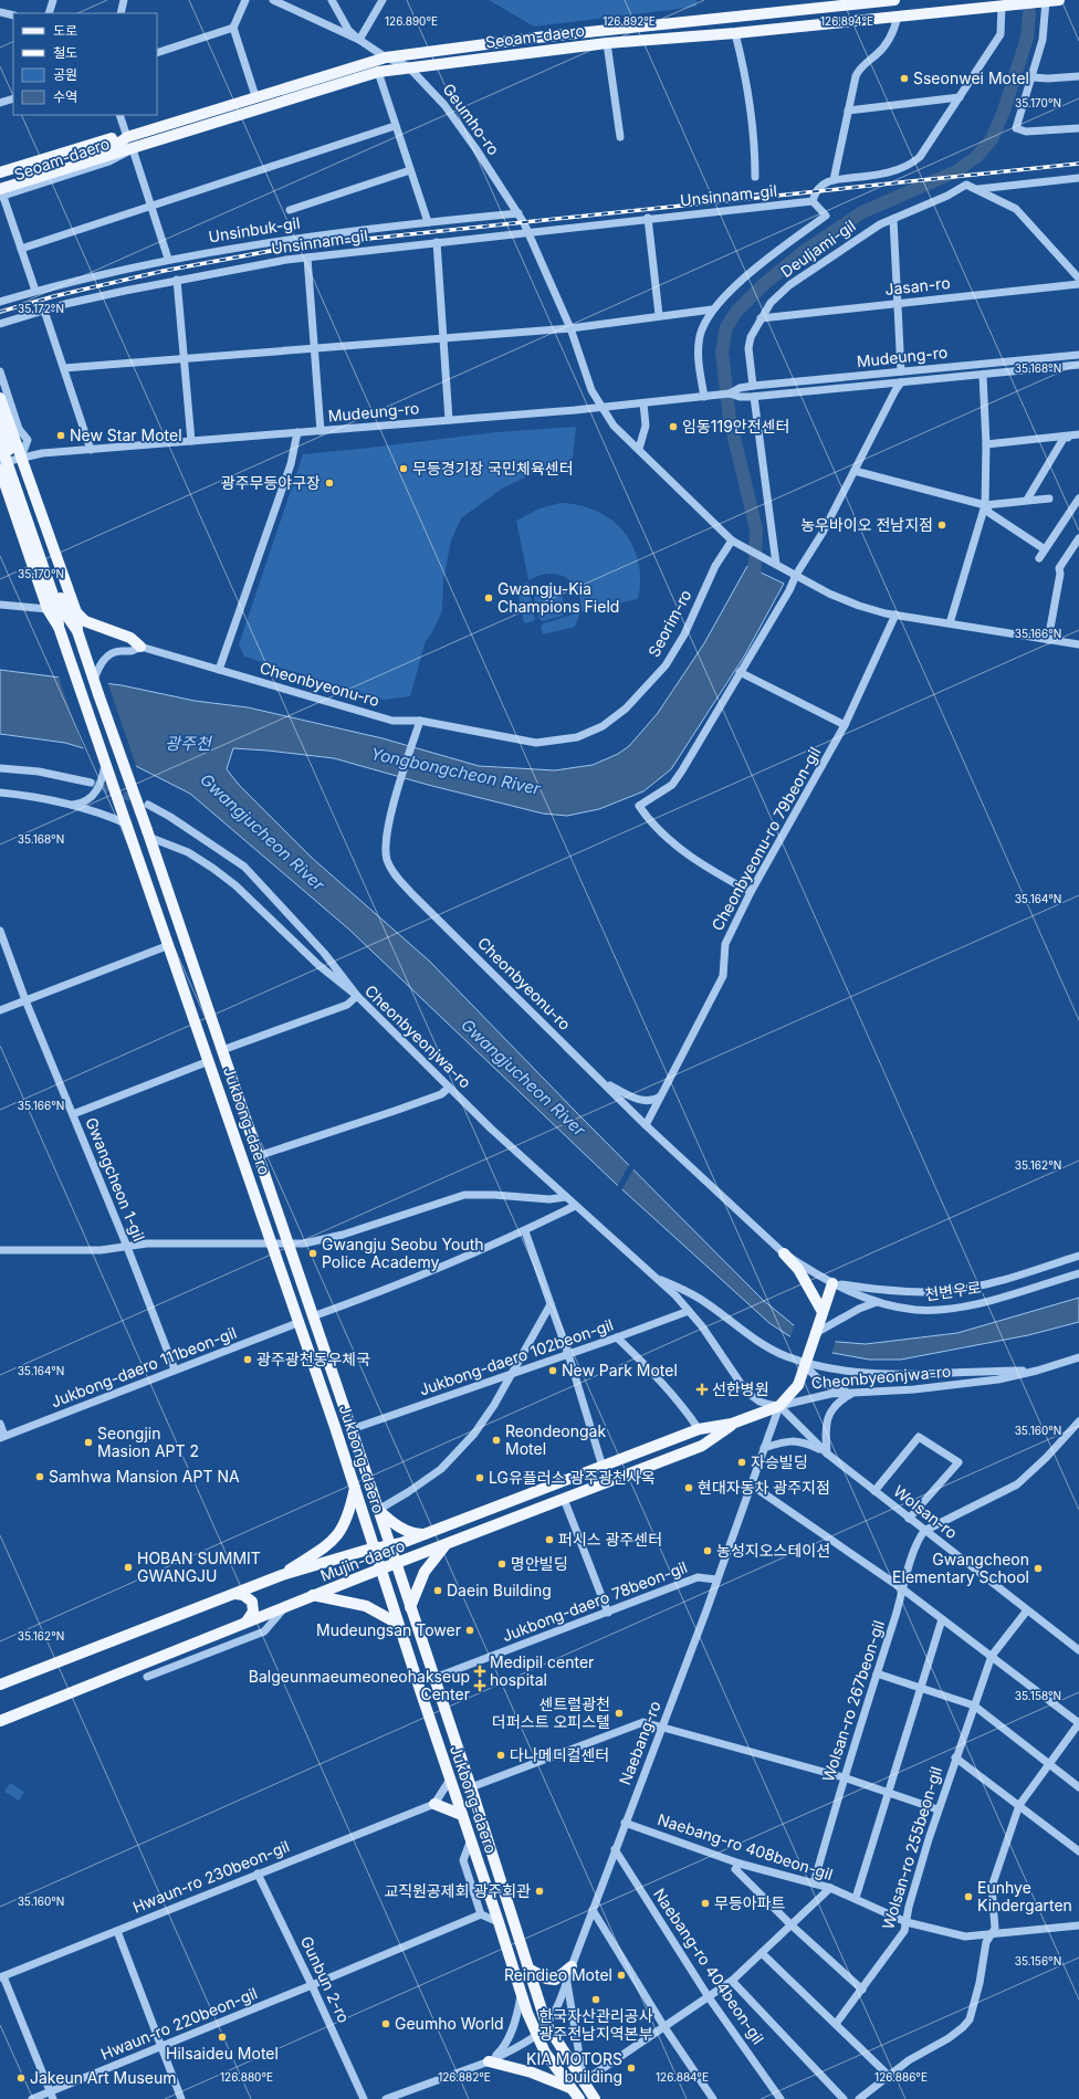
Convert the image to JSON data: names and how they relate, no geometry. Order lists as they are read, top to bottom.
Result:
{
  "streets": {
    "main road": ["Seoam-daero", "Jukbong-daero", "Mujin-daero"],
    "street": [
      "Geumho-ro",
      "Unsinnam-gil",
      "Unsinbuk-gil",
      "Deuljami-gil",
      "Jasan-ro",
      "Mudeung-ro",
      "Seorim-ro",
      "Cheonbyeonu-ro",
      "Cheonbyeonu-ro 79beon-gil",
      "Cheonbyeonjwa-ro",
      "Gwangcheon 1-gil",
      "천변우로",
      "Jukbong-daero 102beon-gil",
      "Jukbong-daero 111beon-gil",
      "Wolsan-ro",
      "Jukbong-daero 78beon-gil",
      "Wolsan-ro 267beon-gil",
      "Naebang-ro",
      "Naebang-ro 408beon-gil",
      "Wolsan-ro 255beon-gil",
      "Hwaun-ro 230beon-gil",
      "Naebang-ro 404beon-gil",
      "Gunbun 2-ro",
      "Hwaun-ro 220beon-gil"
    ]
  },
  "crossings": [
    ["Seoam-daero", "Geumho-ro"],
    ["Geumho-ro", "Unsinnam-gil"],
    ["Geumho-ro", "Unsinbuk-gil"],
    ["Geumho-ro", "Mudeung-ro"],
    ["Deuljami-gil", "Jasan-ro"],
    ["Deuljami-gil", "Mudeung-ro"],
    ["Seorim-ro", "Cheonbyeonu-ro"],
    ["Cheonbyeonu-ro", "Cheonbyeonu-ro 79beon-gil"],
    ["Cheonbyeonu-ro", "Jukbong-daero"],
    ["Cheonbyeonu-ro", "천변우로"],
    ["Cheonbyeonjwa-ro", "Jukbong-daero"],
    ["Cheonbyeonjwa-ro", "Jukbong-daero 102beon-gil"],
    ["Cheonbyeonjwa-ro", "Wolsan-ro"],
    ["Cheonbyeonjwa-ro", "Mujin-daero"],
    ["Cheonbyeonjwa-ro", "Naebang-ro"],
    ["Jukbong-daero", "Jukbong-daero 102beon-gil"],
    ["Jukbong-daero", "Jukbong-daero 111beon-gil"],
    ["Jukbong-daero", "Mujin-daero"],
    ["Jukbong-daero", "Jukbong-daero 78beon-gil"],
    ["Jukbong-daero", "Naebang-ro"],
    ["Gwangcheon 1-gil", "Jukbong-daero 111beon-gil"],
    ["Wolsan-ro", "Mujin-daero"],
    ["Wolsan-ro", "Wolsan-ro 267beon-gil"],
    ["Wolsan-ro", "Naebang-ro"],
    ["Wolsan-ro", "Wolsan-ro 255beon-gil"],
    ["Mujin-daero", "Naebang-ro"],
    ["Jukbong-daero 78beon-gil", "Naebang-ro"],
    ["Wolsan-ro 267beon-gil", "Naebang-ro 408beon-gil"],
    ["Naebang-ro", "Naebang-ro 408beon-gil"],
    ["Naebang-ro", "Naebang-ro 404beon-gil"],
    ["Naebang-ro 408beon-gil", "Wolsan-ro 255beon-gil"],
    ["Hwaun-ro 230beon-gil", "Gunbun 2-ro"],
    ["Gunbun 2-ro", "Hwaun-ro 220beon-gil"]
  ],
  "water": ["광주천", "Yongbongcheon River", "Gwangjucheon River"],
  "places": {
    "other": [
      "Sseonwei Motel",
      "임동119안전센터",
      "New Star Motel",
      "무등경기장 국민체육센터",
      "광주무등야구장",
      "농우바이오 전남지점",
      "Gwangju-Kia Champions Field",
      "Gwangju Seobu Youth Police Academy",
      "광주광천동우체국",
      "New Park Motel",
      "Reondeongak Motel",
      "Seongjin Masion APT 2",
      "자승빌딩",
      "Samhwa Mansion APT NA",
      "LG유플러스 광주광천사옥",
      "현대자동차 광주지점",
      "퍼시스 광주센터",
      "농성지오스테이션",
      "명안빌딩",
      "HOBAN SUMMIT GWANGJU",
      "Gwangcheon Elementary School",
      "Daein Building",
      "Mudeungsan Tower",
      "센트럴광천 더퍼스트 오피스텔",
      "다나메디컬센터",
      "교직원공제회 광주회관",
      "Eunhye Kindergarten",
      "무등아파트",
      "Reindieo Motel",
      "한국자산관리공사 광주전남지역본부",
      "Geumho World",
      "Hilsaideu Motel",
      "KIA MOTORS building",
      "Jakeun Art Museum"
    ],
    "health": ["선한병원", "Medipil center hospital", "Balgeunmaeumeoneohakseup Center"]
  },
  "legend": [
    "도로",
    "철도",
    "공원",
    "수역"
  ],
  "coordinates": [
    "126.894°E",
    "126.890°E",
    "126.892°E",
    "35.170°N",
    "35.172°N",
    "35.168°N",
    "35.166°N",
    "35.164°N",
    "35.162°N",
    "35.160°N",
    "35.158°N",
    "35.156°N",
    "126.880°E",
    "126.882°E",
    "126.884°E",
    "126.886°E"
  ]
}
